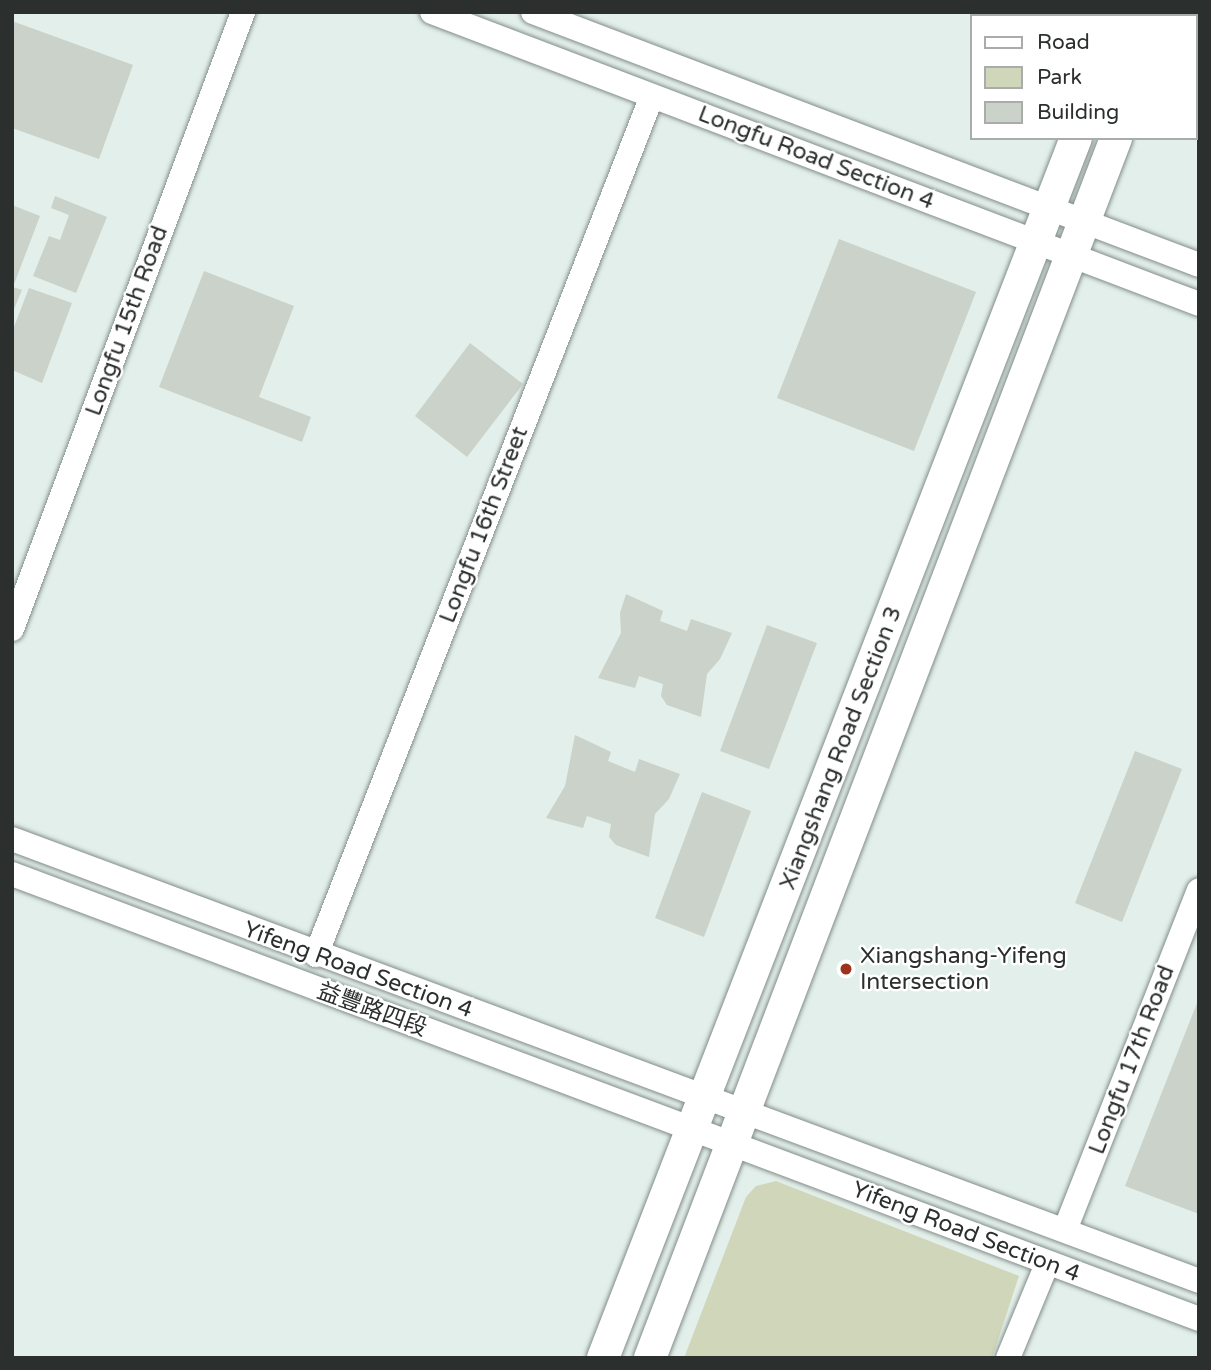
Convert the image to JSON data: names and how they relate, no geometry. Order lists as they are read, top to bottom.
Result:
{
  "streets": {
    "main road": ["Xiangshang Road Section 3"],
    "street": [
      "Longfu Road Section 4",
      "Longfu 15th Road",
      "Longfu 16th Street",
      "Yifeng Road Section 4",
      "益豐路四段",
      "Longfu 17th Road"
    ]
  },
  "crossings": [
    ["Longfu Road Section 4", "Longfu 16th Street"],
    ["Longfu Road Section 4", "Xiangshang Road Section 3"],
    ["Longfu 16th Street", "Yifeng Road Section 4"],
    ["Xiangshang Road Section 3", "Yifeng Road Section 4"],
    ["Xiangshang Road Section 3", "益豐路四段"],
    ["Yifeng Road Section 4", "益豐路四段"],
    ["Yifeng Road Section 4", "Longfu 17th Road"]
  ],
  "places": ["Xiangshang-Yifeng Intersection"],
  "legend": ["Road", "Park", "Building"]
}
